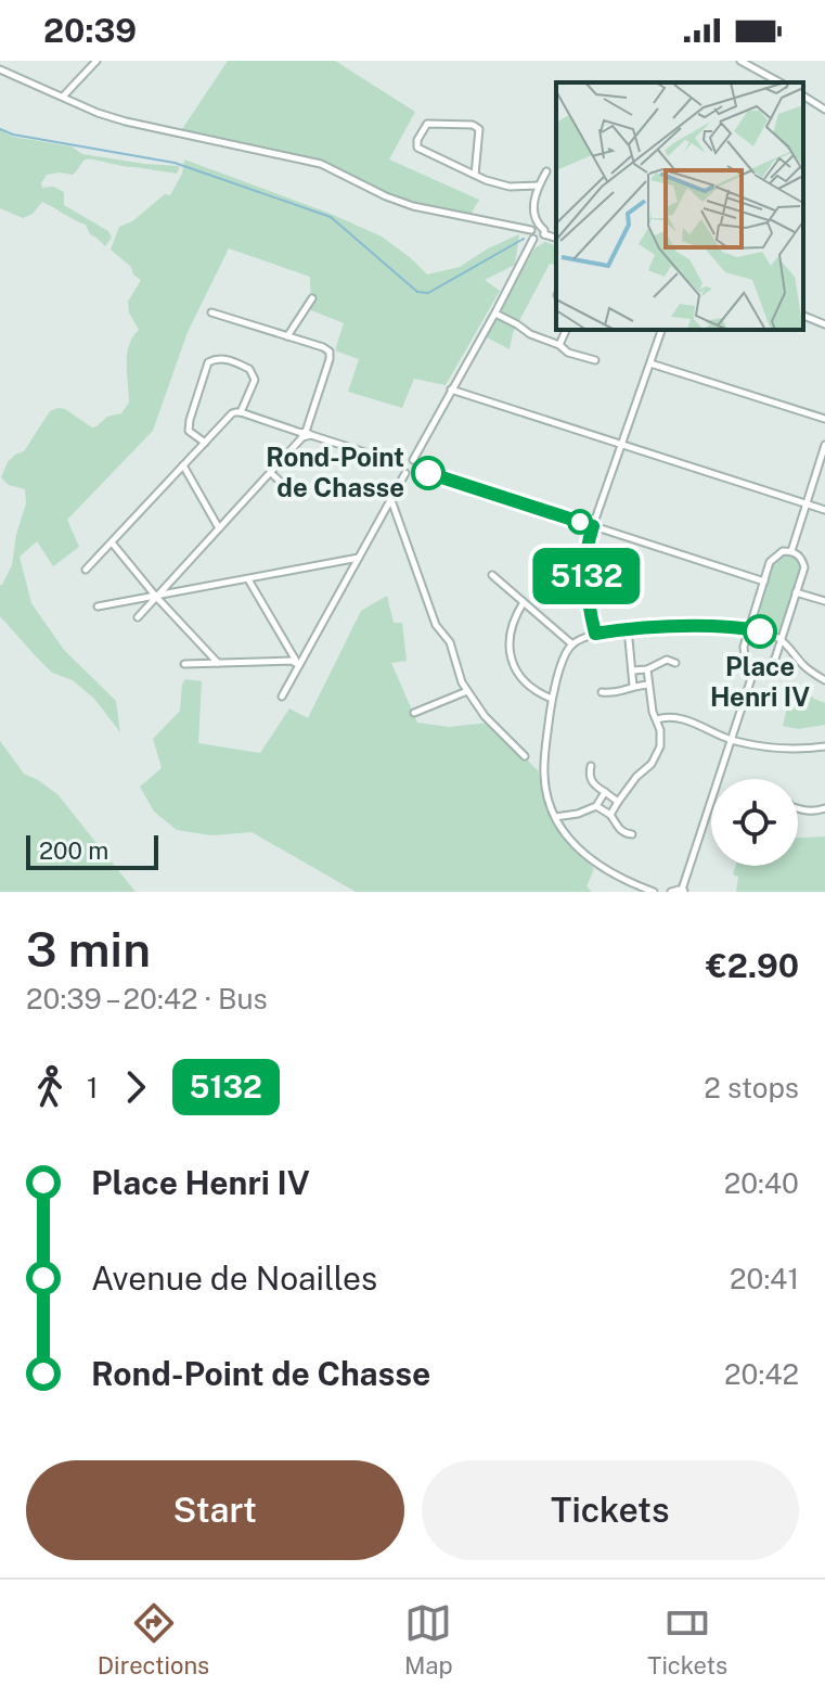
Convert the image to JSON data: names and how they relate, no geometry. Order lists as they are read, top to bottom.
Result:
{
  "places": ["Rond-Point de Chasse", "Place Henri IV"],
  "lines": ["bus line 5132"],
  "scale_bar": "200 m",
  "page": {
    "status": "20:39",
    "on_map": "5132",
    "scale": "200 m",
    "heading": ["3 min", "20:39 – 20:42 · Bus", "€2.90"],
    "legs": ["1", "5132", "2 stops"],
    "list": [
      {
        "name": "Place Henri IV",
        "value": "20:40"
      },
      {
        "name": "Avenue de Noailles",
        "value": "20:41"
      },
      {
        "name": "Rond-Point de Chasse",
        "value": "20:42"
      }
    ],
    "buttons": ["Start", "Tickets"],
    "tabs": ["Directions", "Map", "Tickets"]
  }
}
